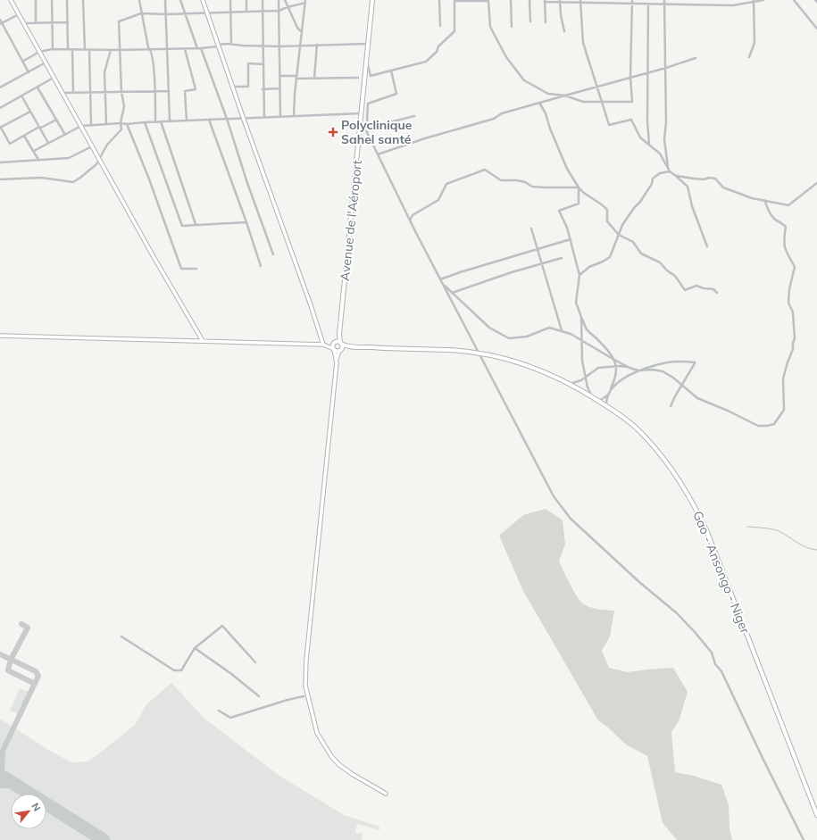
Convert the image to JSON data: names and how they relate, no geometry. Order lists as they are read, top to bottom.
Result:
{
  "streets": {
    "main road": ["Avenue de l'Aéroport", "Gao - Ansongo - Niger"]
  },
  "places": {
    "health": ["Polyclinique Sahel santé"]
  },
  "north": "top right"
}
